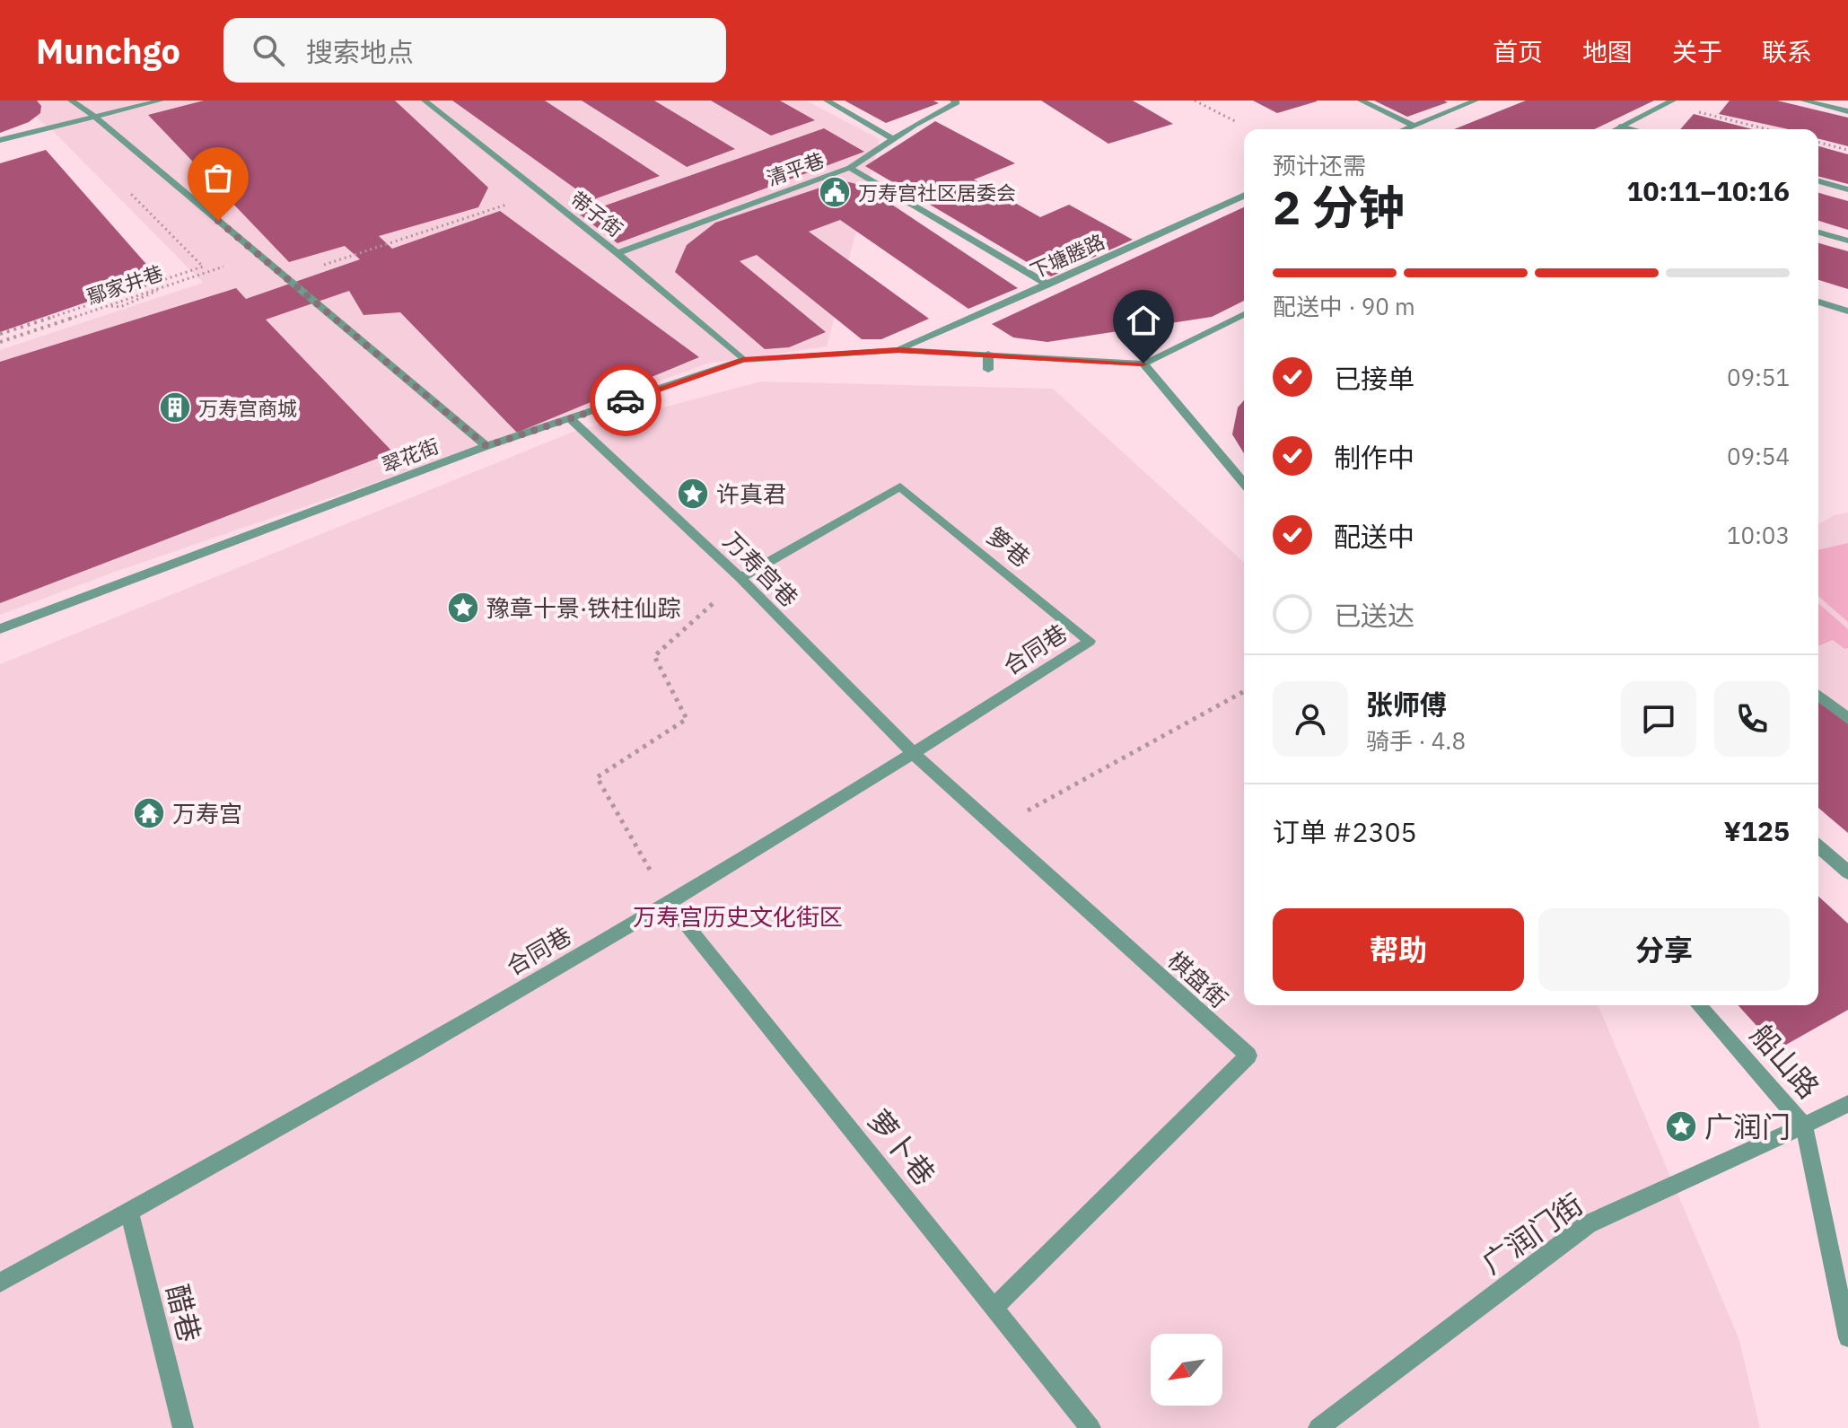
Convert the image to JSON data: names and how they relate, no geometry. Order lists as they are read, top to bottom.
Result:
{
  "streets": {
    "street": [
      "清平巷",
      "带子街",
      "下塘塍路",
      "翠花街",
      "箩巷",
      "万寿宫巷",
      "合同巷",
      "棋盘街",
      "船山路",
      "萝卜巷",
      "广润门街",
      "醋巷"
    ],
    "path": ["鄢家井巷"]
  },
  "crossings": [
    ["清平巷", "带子街"],
    ["清平巷", "下塘塍路"],
    ["带子街", "翠花街"],
    ["下塘塍路", "翠花街"],
    ["翠花街", "万寿宫巷"],
    ["箩巷", "万寿宫巷"],
    ["箩巷", "合同巷"],
    ["万寿宫巷", "合同巷"],
    ["万寿宫巷", "棋盘街"],
    ["合同巷", "棋盘街"],
    ["合同巷", "萝卜巷"],
    ["合同巷", "醋巷"],
    ["棋盘街", "萝卜巷"],
    ["船山路", "广润门街"]
  ],
  "parks": ["万寿宫历史文化街区"],
  "places": {
    "public building": ["万寿宫社区居委会"],
    "building": ["万寿宫商城"],
    "place": ["许真君", "豫章十景·铁柱仙踪", "广润门"],
    "temple": ["万寿宫"]
  },
  "north": "bottom left",
  "page": {
    "header": "Munchgo",
    "search": "搜索地点",
    "nav": [
      "首页",
      "地图",
      "关于",
      "联系"
    ],
    "heading": ["2 分钟", "预计还需", "10:11–10:16"],
    "panel": [
      "张师傅",
      "骑手 · 4.8",
      "订单 #2305",
      "¥125"
    ],
    "bar": "配送中 · 90 m",
    "list": [
      ["已接单", "09:51"],
      ["制作中", "09:54"],
      ["配送中", "10:03"],
      "已送达"
    ],
    "buttons": ["帮助", "分享"]
  }
}
